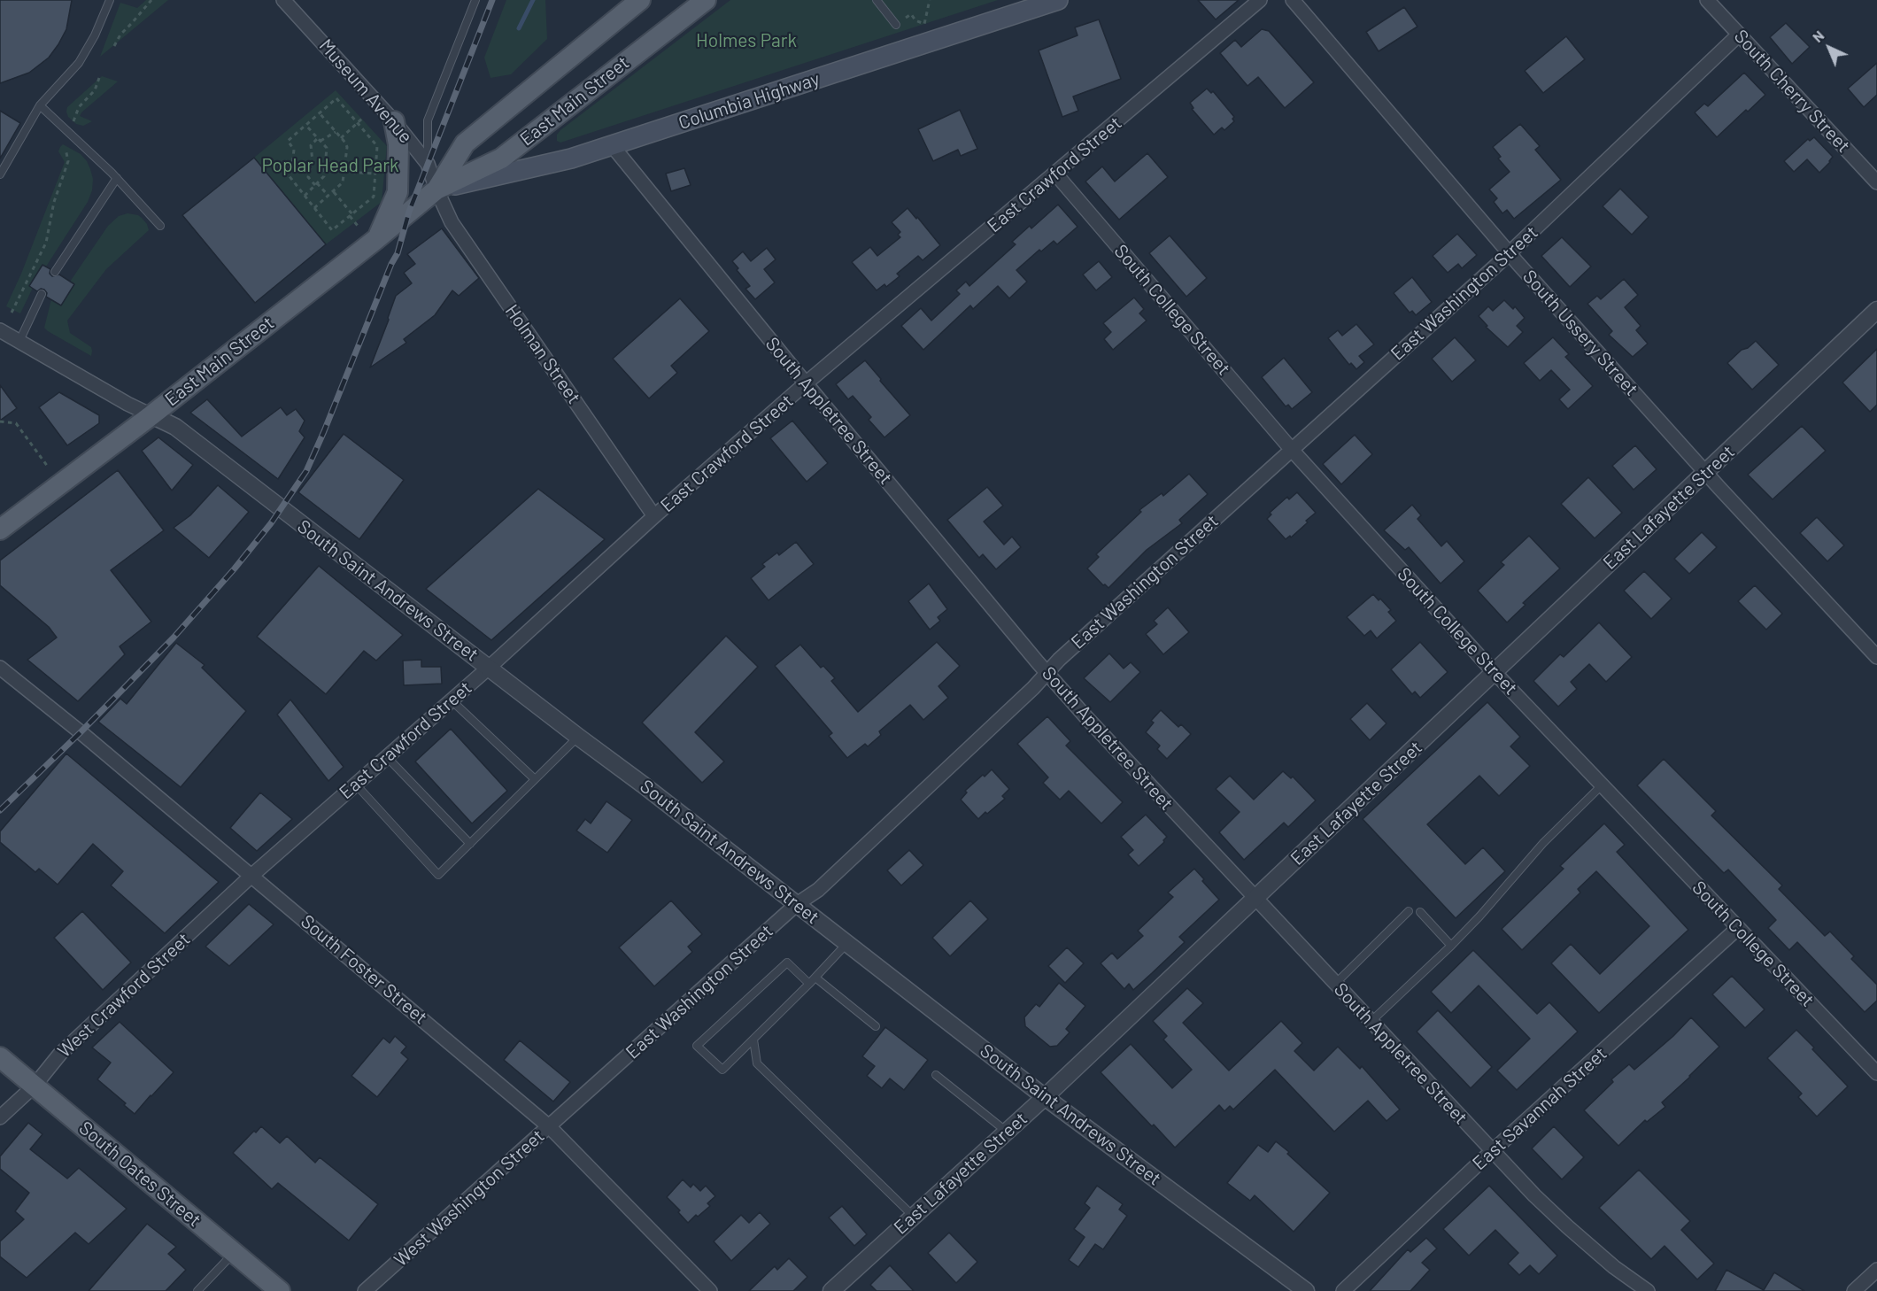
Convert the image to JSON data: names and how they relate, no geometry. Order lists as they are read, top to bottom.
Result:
{
  "streets": {
    "main road": ["East Main Street", "Columbia Highway", "South Oates Street"],
    "street": [
      "Museum Avenue",
      "South Cherry Street",
      "East Crawford Street",
      "East Washington Street",
      "South College Street",
      "South Ussery Street",
      "Holman Street",
      "South Appletree Street",
      "East Lafayette Street",
      "South Saint Andrews Street",
      "South Foster Street",
      "West Crawford Street",
      "East Savannah Street",
      "West Washington Street"
    ]
  },
  "crossings": [
    ["Museum Avenue", "East Main Street"],
    ["Museum Avenue", "Columbia Highway"],
    ["Museum Avenue", "Holman Street"],
    ["South Cherry Street", "East Washington Street"],
    ["East Main Street", "Columbia Highway"],
    ["East Main Street", "Holman Street"],
    ["East Main Street", "South Saint Andrews Street"],
    ["Columbia Highway", "Holman Street"],
    ["Columbia Highway", "South Appletree Street"],
    ["East Crawford Street", "South College Street"],
    ["East Crawford Street", "Holman Street"],
    ["East Crawford Street", "South Appletree Street"],
    ["East Crawford Street", "South Saint Andrews Street"],
    ["East Crawford Street", "South Foster Street"],
    ["East Crawford Street", "West Crawford Street"],
    ["East Washington Street", "South College Street"],
    ["East Washington Street", "South Ussery Street"],
    ["East Washington Street", "South Appletree Street"],
    ["East Washington Street", "South Saint Andrews Street"],
    ["East Washington Street", "South Foster Street"],
    ["East Washington Street", "West Washington Street"],
    ["South College Street", "East Lafayette Street"],
    ["South College Street", "East Savannah Street"],
    ["South Ussery Street", "East Lafayette Street"],
    ["South Appletree Street", "East Lafayette Street"],
    ["South Appletree Street", "East Savannah Street"],
    ["East Lafayette Street", "South Saint Andrews Street"],
    ["South Foster Street", "West Crawford Street"],
    ["South Foster Street", "West Washington Street"],
    ["West Crawford Street", "South Oates Street"]
  ],
  "parks": ["Holmes Park", "Poplar Head Park"],
  "north": "top left"
}
